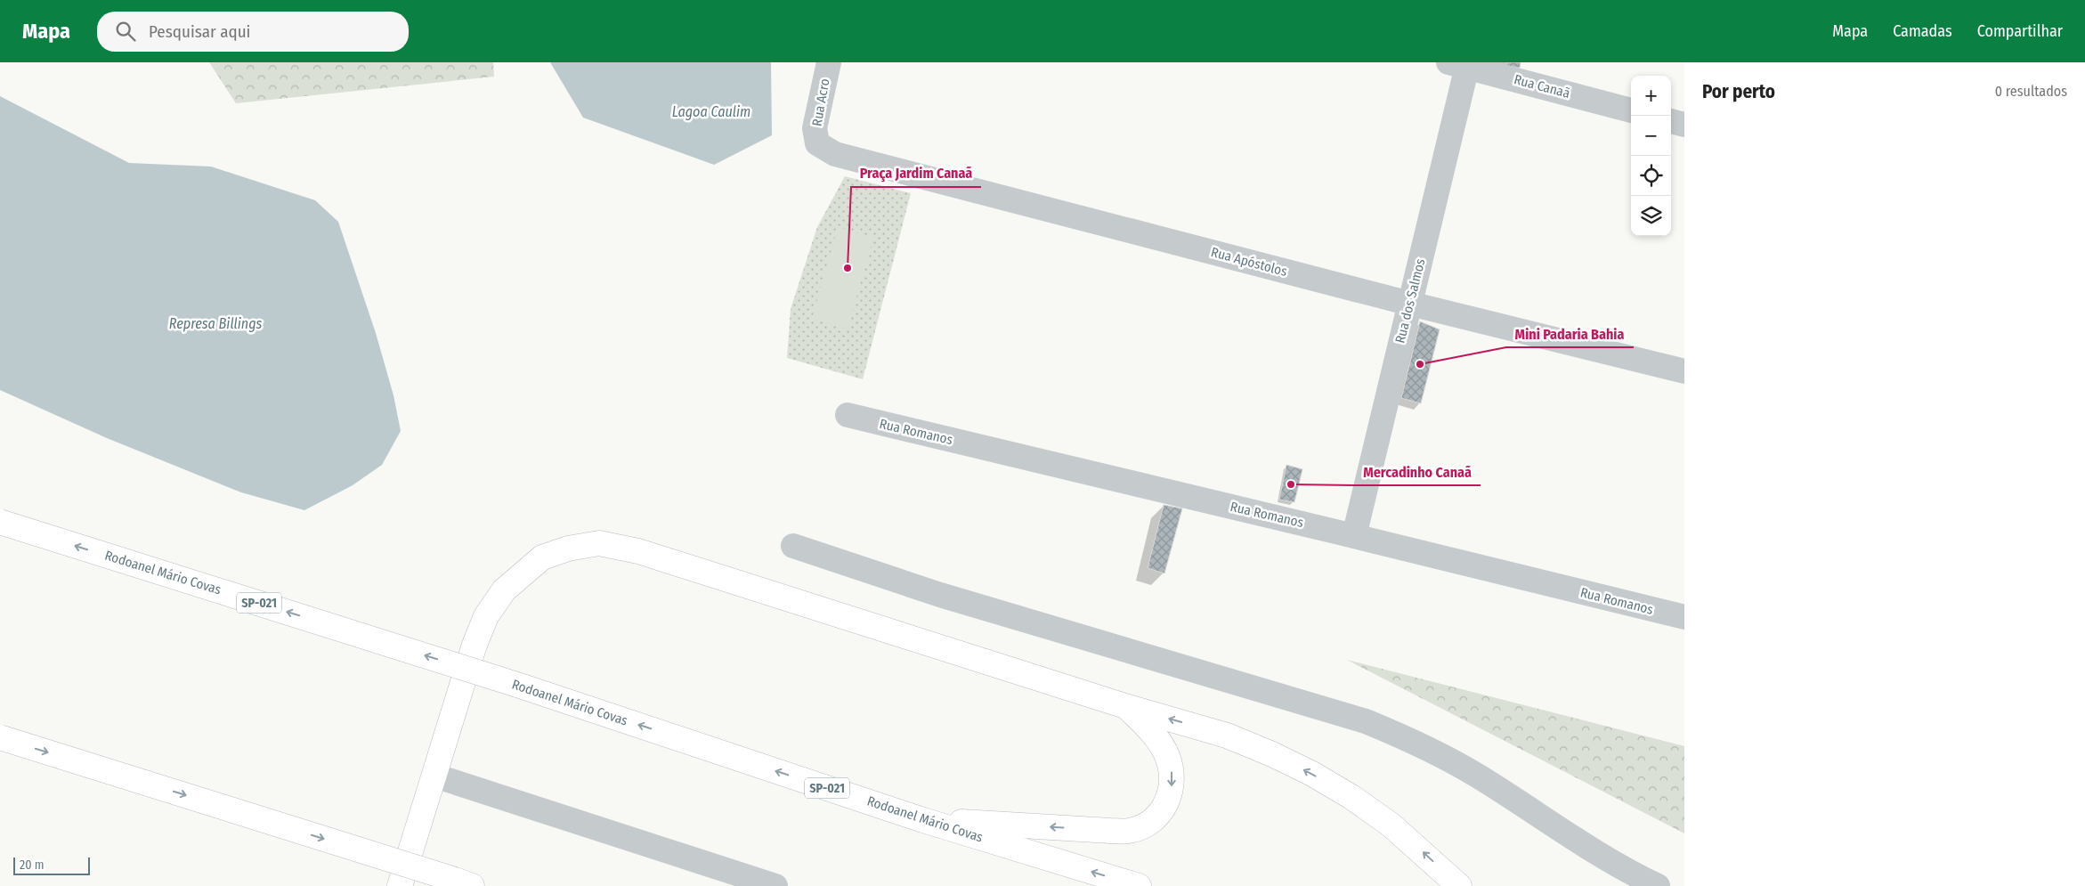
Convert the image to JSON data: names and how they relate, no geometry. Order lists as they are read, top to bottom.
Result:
{
  "streets": {
    "highway": ["Rodoanel Mário Covas", "SP-021"],
    "street": [
      "Rua Canaã",
      "Rua Acro",
      "Rua Apóstolos",
      "Rua dos Salmos",
      "Rua Romanos"
    ]
  },
  "crossings": [
    ["Rua Canaã", "Rua dos Salmos"],
    ["Rua Acro", "Rua Apóstolos"],
    ["Rua Apóstolos", "Rua dos Salmos"],
    ["Rua dos Salmos", "Rua Romanos"]
  ],
  "water": ["Lagoa Caulim", "Represa Billings"],
  "places": ["Praça Jardim Canaã", "Mini Padaria Bahia", "Mercadinho Canaã"],
  "scale_bar": "20 m",
  "page": {
    "header": "Mapa",
    "search": "Pesquisar aqui",
    "nav": ["Mapa", "Camadas", "Compartilhar"],
    "heading": ["Por perto", "0 resultados"],
    "map_buttons": ["+", "−"],
    "scale": "20 m"
  }
}
